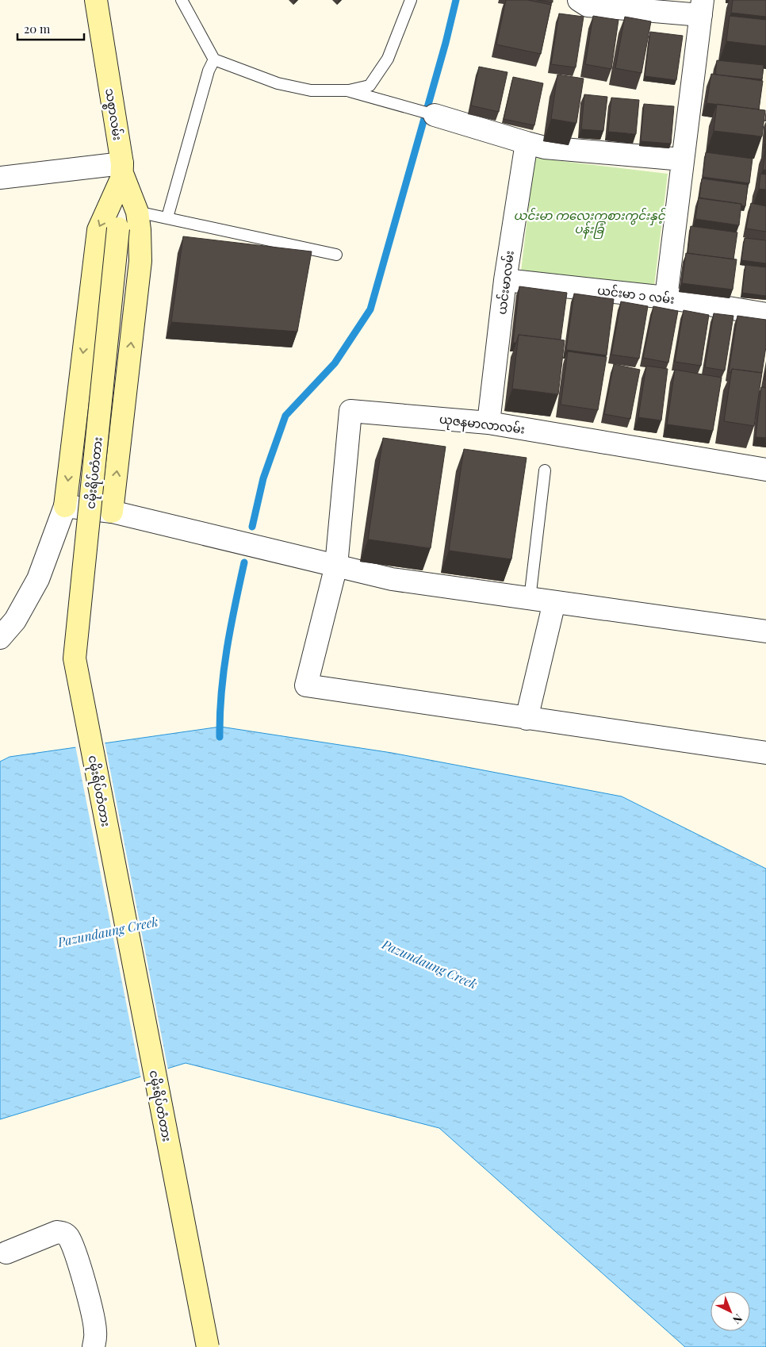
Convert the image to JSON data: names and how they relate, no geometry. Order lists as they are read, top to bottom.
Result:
{
  "streets": {
    "main road": ["သစ္စာလမ်း", "ငမိုးရိပ်တံတား"],
    "street": ["ယင်းမာလမ်း", "ယင်းမာ ၁ လမ်း", "ယုဇနမာလာလမ်း"]
  },
  "crossings": [
    ["သစ္စာလမ်း", "ငမိုးရိပ်တံတား"],
    ["ယင်းမာလမ်း", "ယင်းမာ ၁ လမ်း"],
    ["ယင်းမာလမ်း", "ယုဇနမာလာလမ်း"]
  ],
  "water": ["Pazundaung Creek"],
  "parks": ["ယင်းမာ ကလေးကစားကွင်းနှင့် ပန်းခြံ"],
  "scale_bar": "20 m",
  "north": "bottom right"
}
